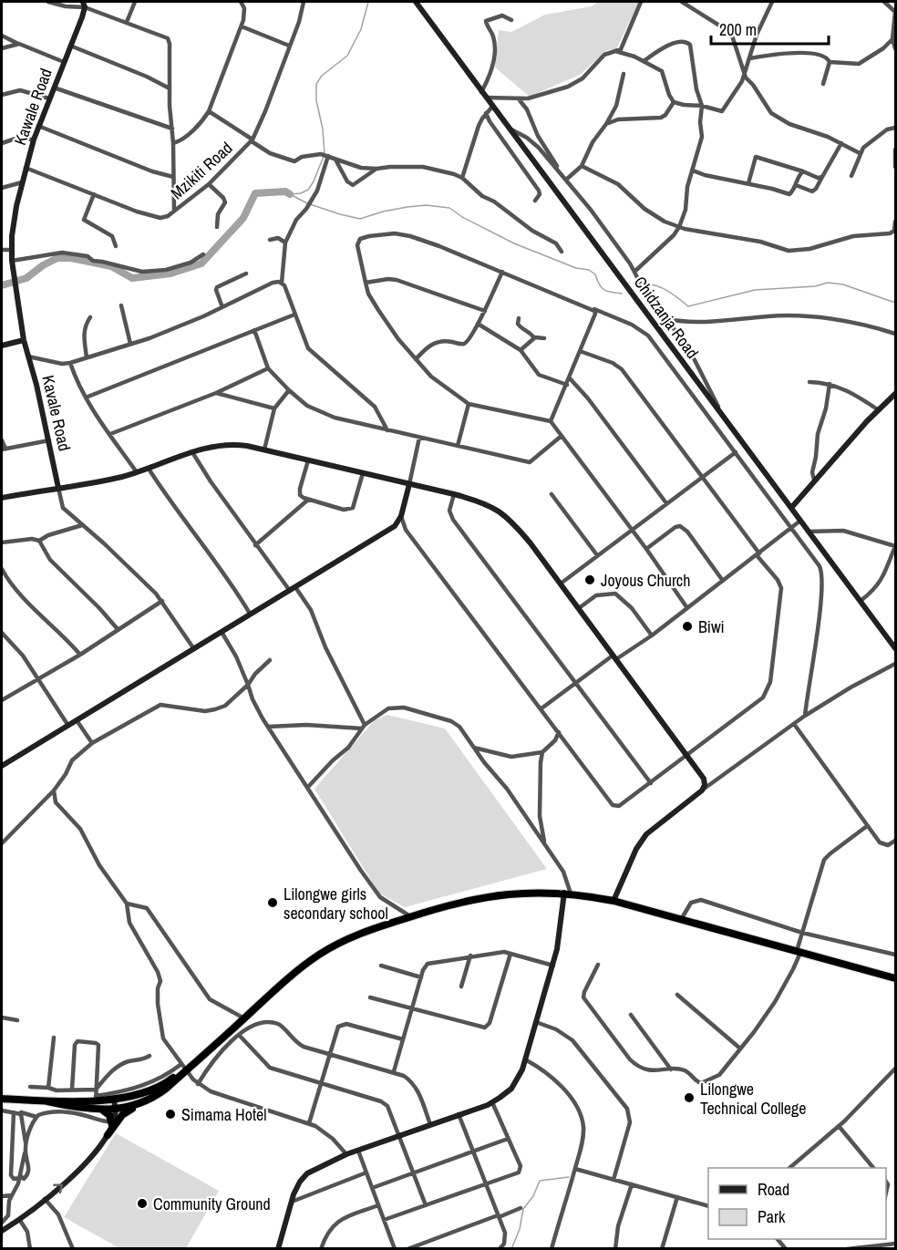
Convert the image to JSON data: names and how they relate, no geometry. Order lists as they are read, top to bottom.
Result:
{
  "streets": {
    "street": [
      "Kawale Road",
      "Mzikiti Road",
      "Chidzanja Road",
      "Kavale Road"
    ]
  },
  "crossings": [
    ["Kawale Road", "Mzikiti Road"],
    ["Kawale Road", "Kavale Road"]
  ],
  "places": [
    "Joyous Church",
    "Biwi",
    "Lilongwe girls secondary school",
    "Lilongwe Technical College",
    "Simama Hotel",
    "Community Ground"
  ],
  "legend": ["Road", "Park"],
  "scale_bar": "200 m"
}
